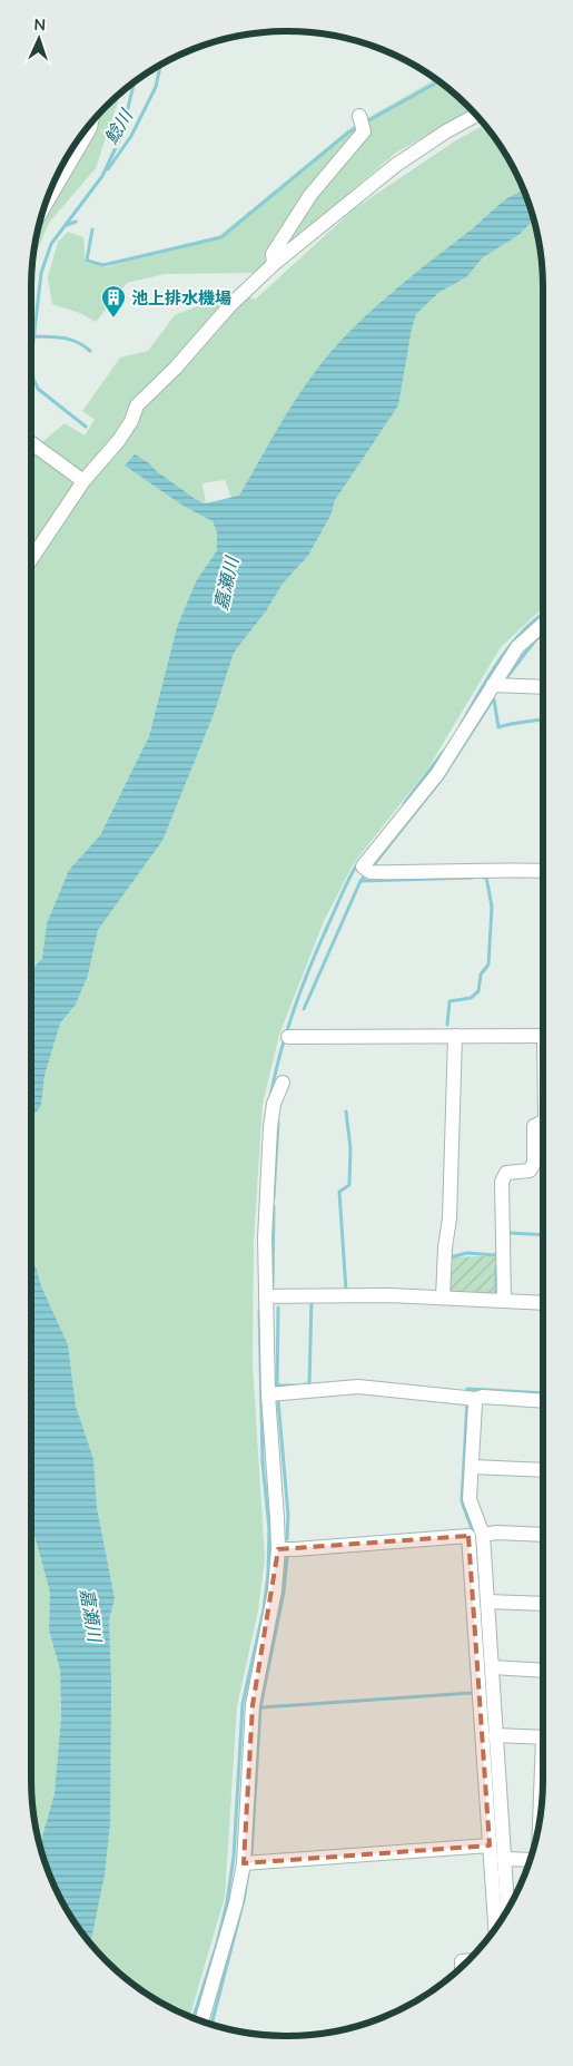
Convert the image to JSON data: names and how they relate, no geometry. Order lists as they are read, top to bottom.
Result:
{
  "water": ["鯰川", "嘉瀬川"],
  "places": {
    "building": ["池上排水機場"]
  },
  "north": "top"
}
